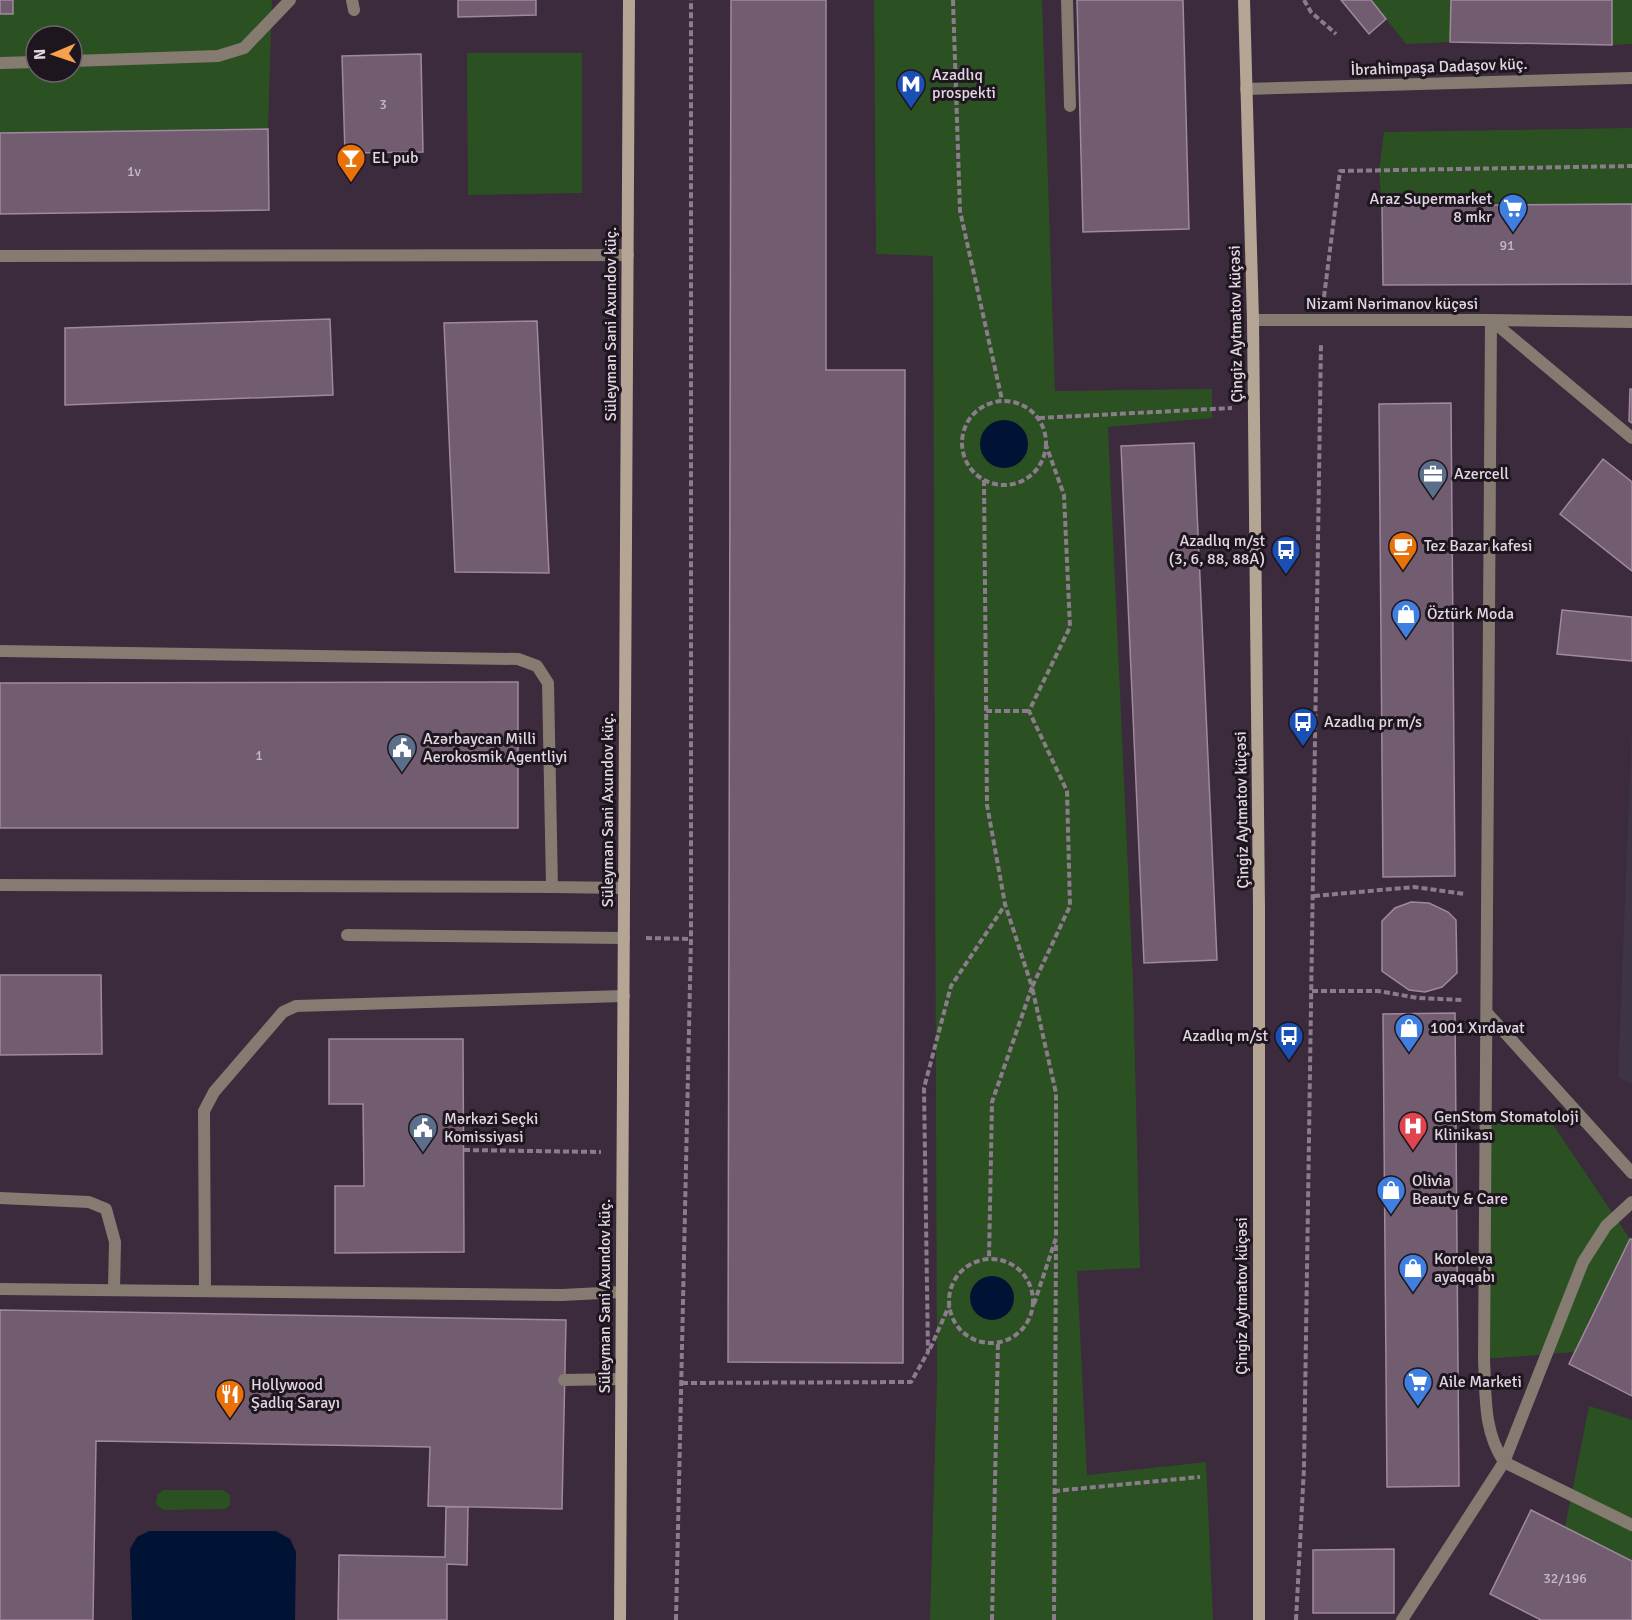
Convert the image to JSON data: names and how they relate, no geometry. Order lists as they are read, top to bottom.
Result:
{
  "streets": {
    "main road": ["Süleyman Sani Axundov küç.", "Çingiz Aytmatov küçəsi"],
    "street": ["İbrahimpaşa Dadaşov küç.", "Nizami Nərimanov küçəsi"]
  },
  "crossings": [
    ["İbrahimpaşa Dadaşov küç.", "Çingiz Aytmatov küçəsi"],
    ["Nizami Nərimanov küçəsi", "Çingiz Aytmatov küçəsi"]
  ],
  "places": {
    "metro station": ["Azadlıq prospekti"],
    "bar": ["EL pub"],
    "supermarket": ["Araz Supermarket 8 mkr", "Aile Marketi"],
    "office": ["Azercell"],
    "cafe": ["Tez Bazar kafesi"],
    "bus stop": ["Azadlıq m/st (3, 6, 88, 88A)", "Azadlıq pr m/s", "Azadlıq m/st"],
    "shop": [
      "Öztürk Moda",
      "1001 Xırdavat",
      "Olivia Beauty & Care",
      "Koroleva ayaqqabı"
    ],
    "public building": ["Azərbaycan Milli Aerokosmik Agentliyi", "Mərkəzi Seçki Komissiyasi"],
    "hospital": ["GenStom Stomatoloji Klinikası"],
    "restaurant": ["Hollywood Şadlıq Sarayı"]
  },
  "house_numbers": [
    "3",
    "1v",
    "91",
    "1",
    "32/196"
  ],
  "north": "left"
}
